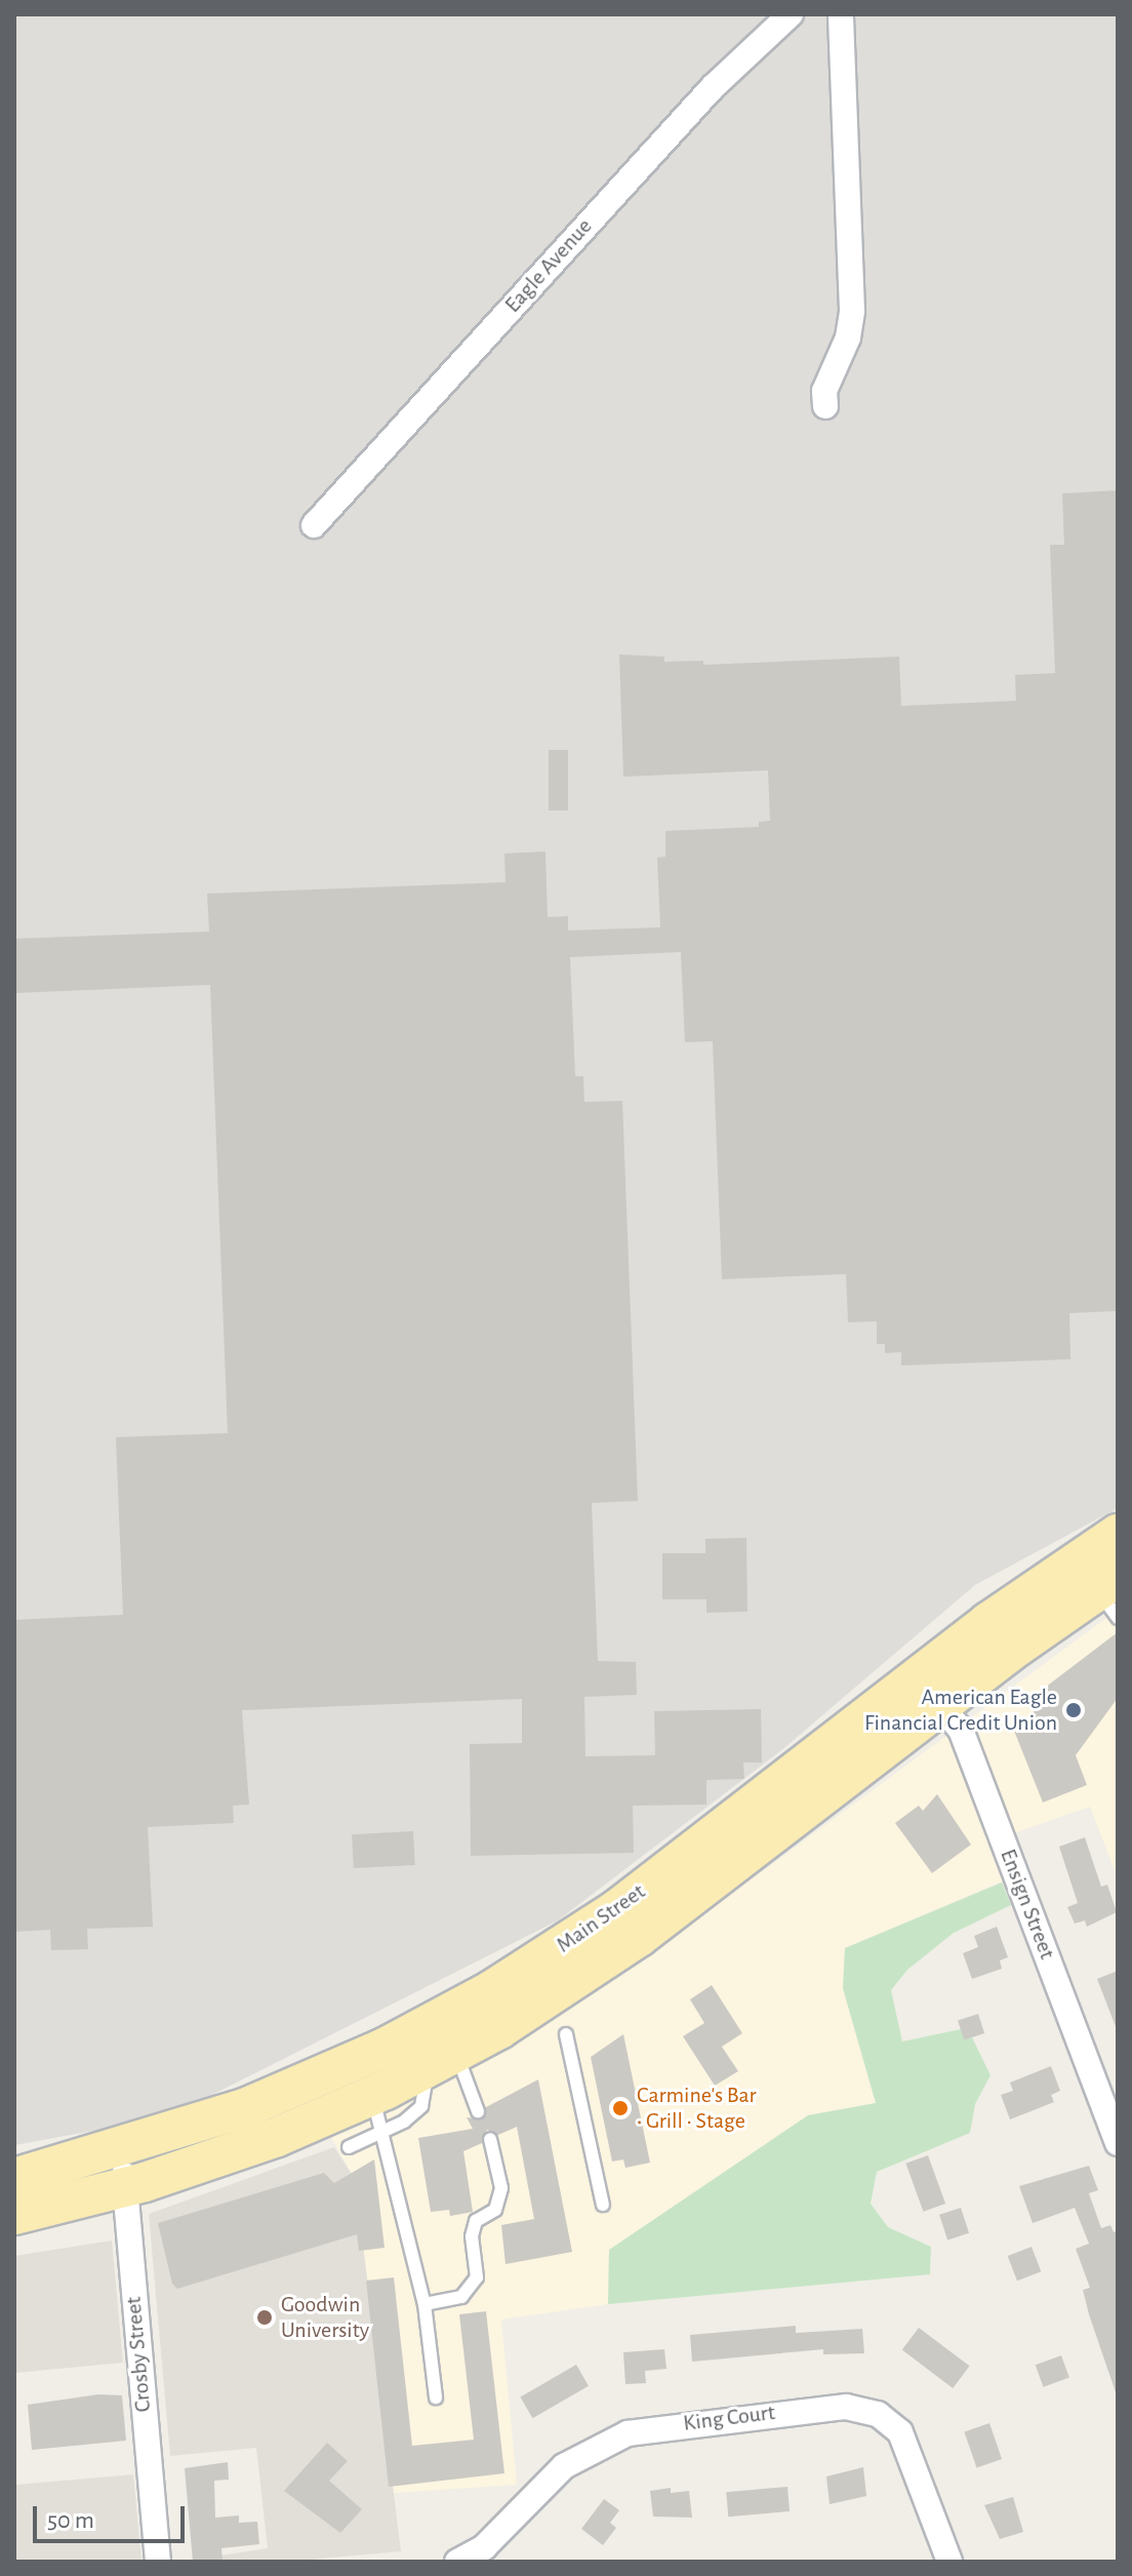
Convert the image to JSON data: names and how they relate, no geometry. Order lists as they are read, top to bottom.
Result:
{
  "streets": {
    "main road": ["Main Street"],
    "street": [
      "Eagle Avenue",
      "Ensign Street",
      "Crosby Street",
      "King Court"
    ]
  },
  "crossings": [
    ["Ensign Street", "Main Street"],
    ["Main Street", "Crosby Street"]
  ],
  "places": ["American Eagle Financial Credit Union", "Carmine's Bar • Grill • Stage", "Goodwin University"],
  "scale_bar": "50 m"
}
